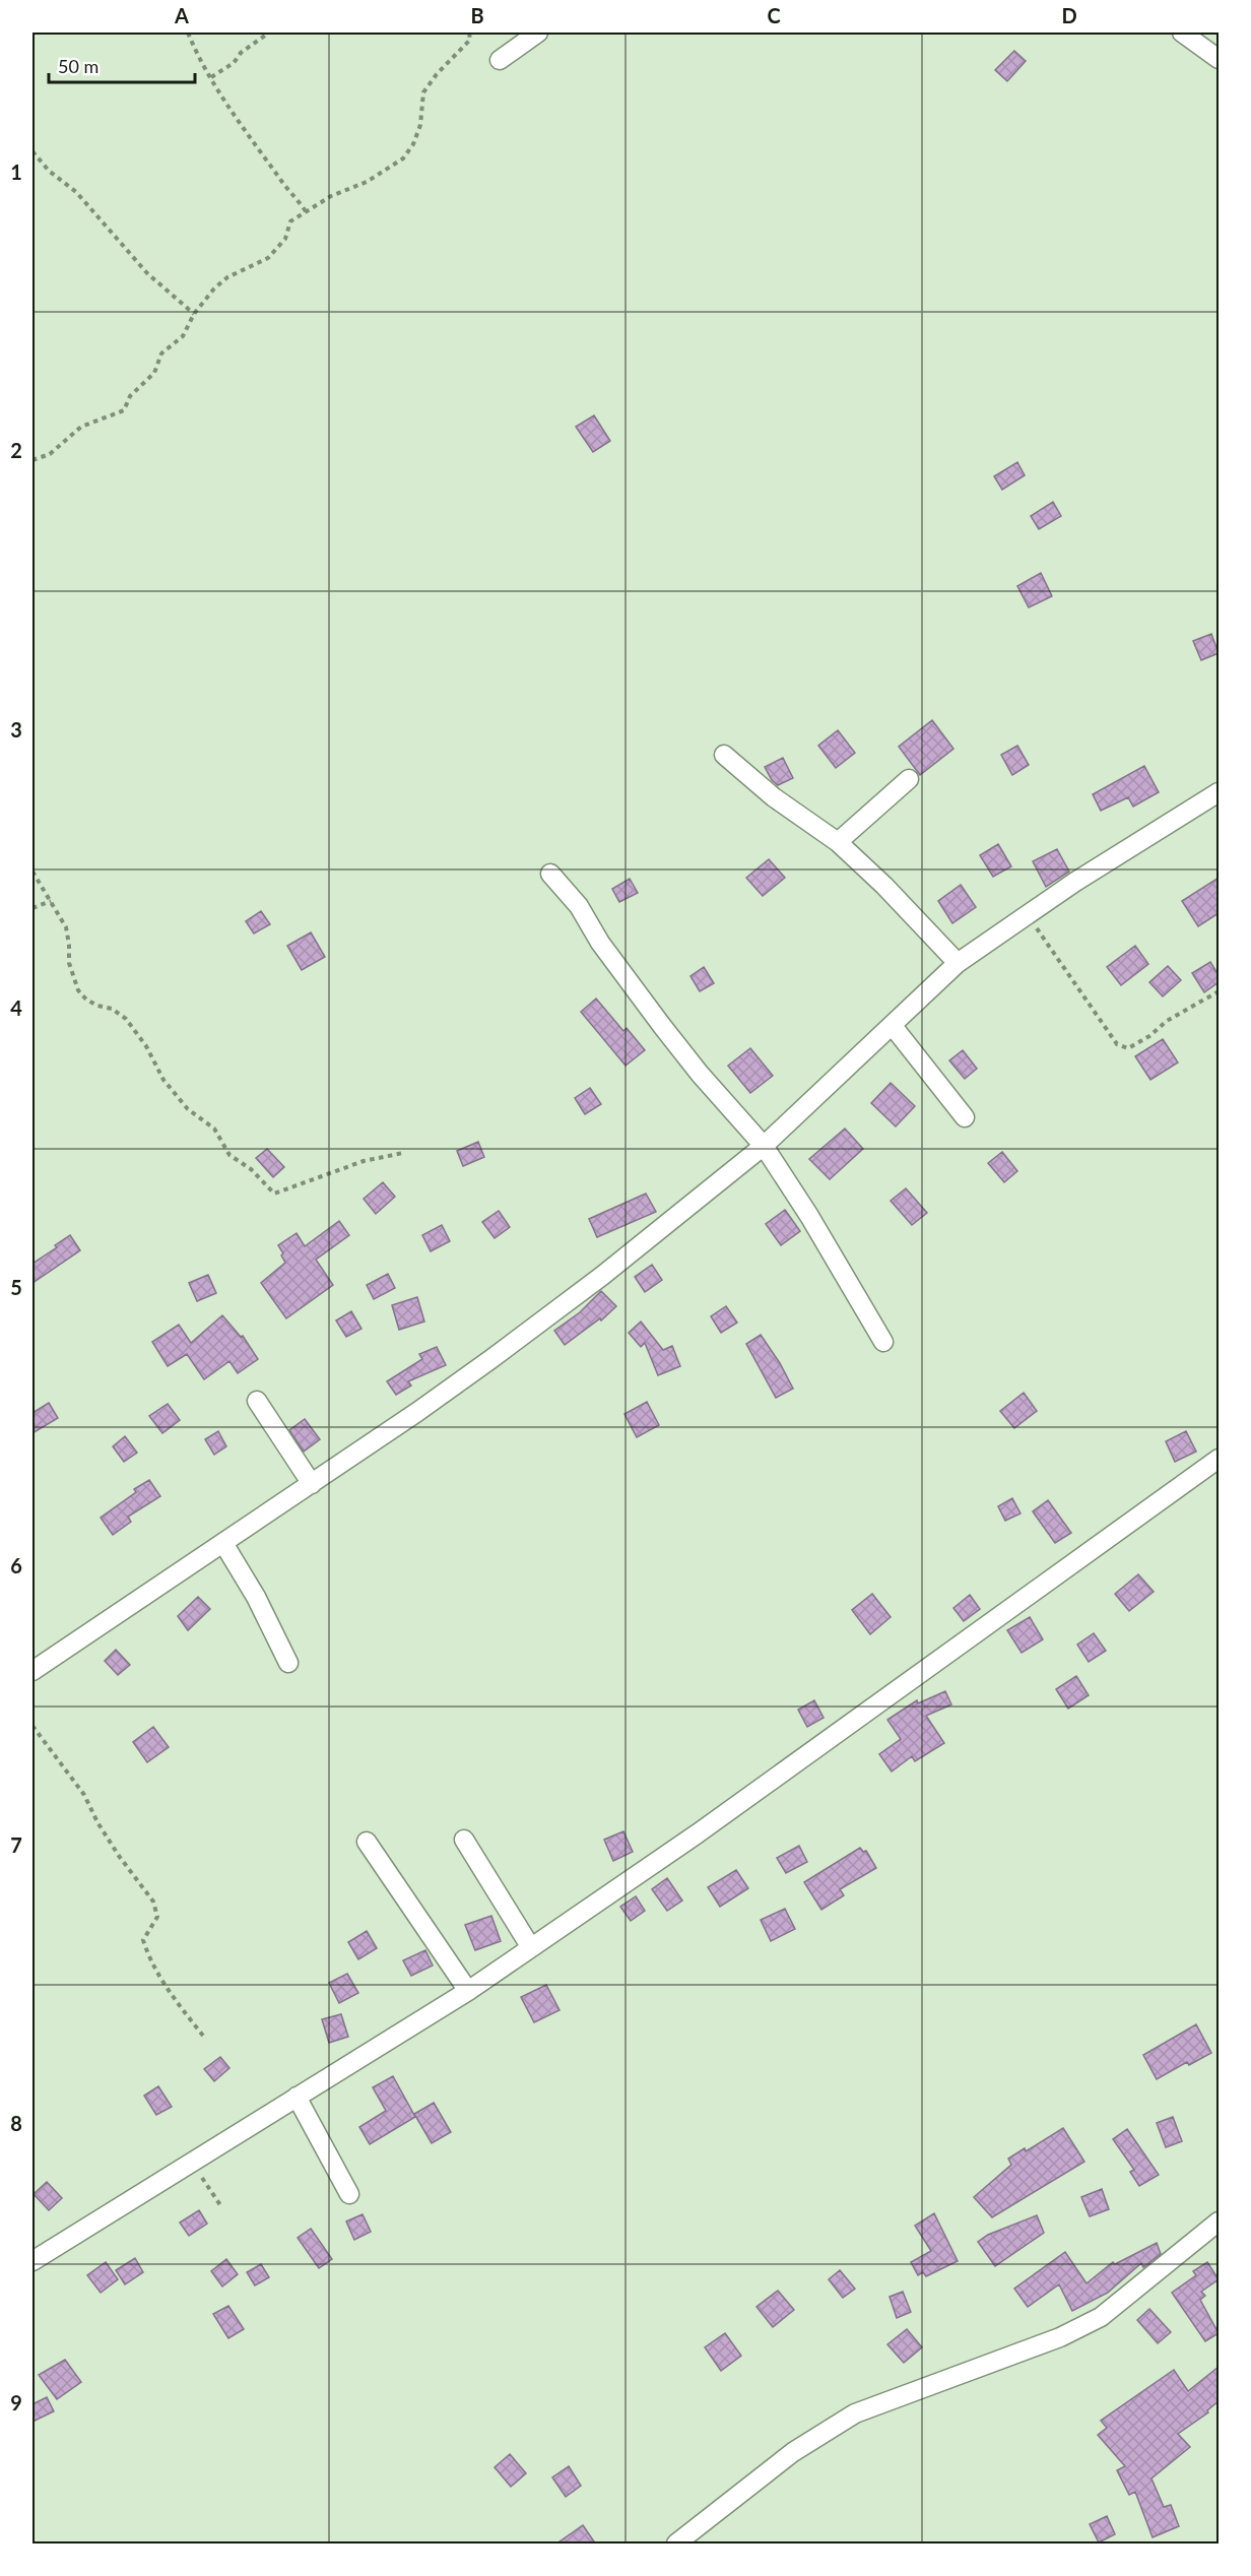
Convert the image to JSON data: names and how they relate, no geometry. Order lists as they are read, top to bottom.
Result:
{
  "scale_bar": "50 m",
  "grid": {
    "columns": [
      "A",
      "B",
      "C",
      "D"
    ],
    "rows": [
      "1",
      "2",
      "3",
      "4",
      "5",
      "6",
      "7",
      "8",
      "9"
    ]
  }
}
